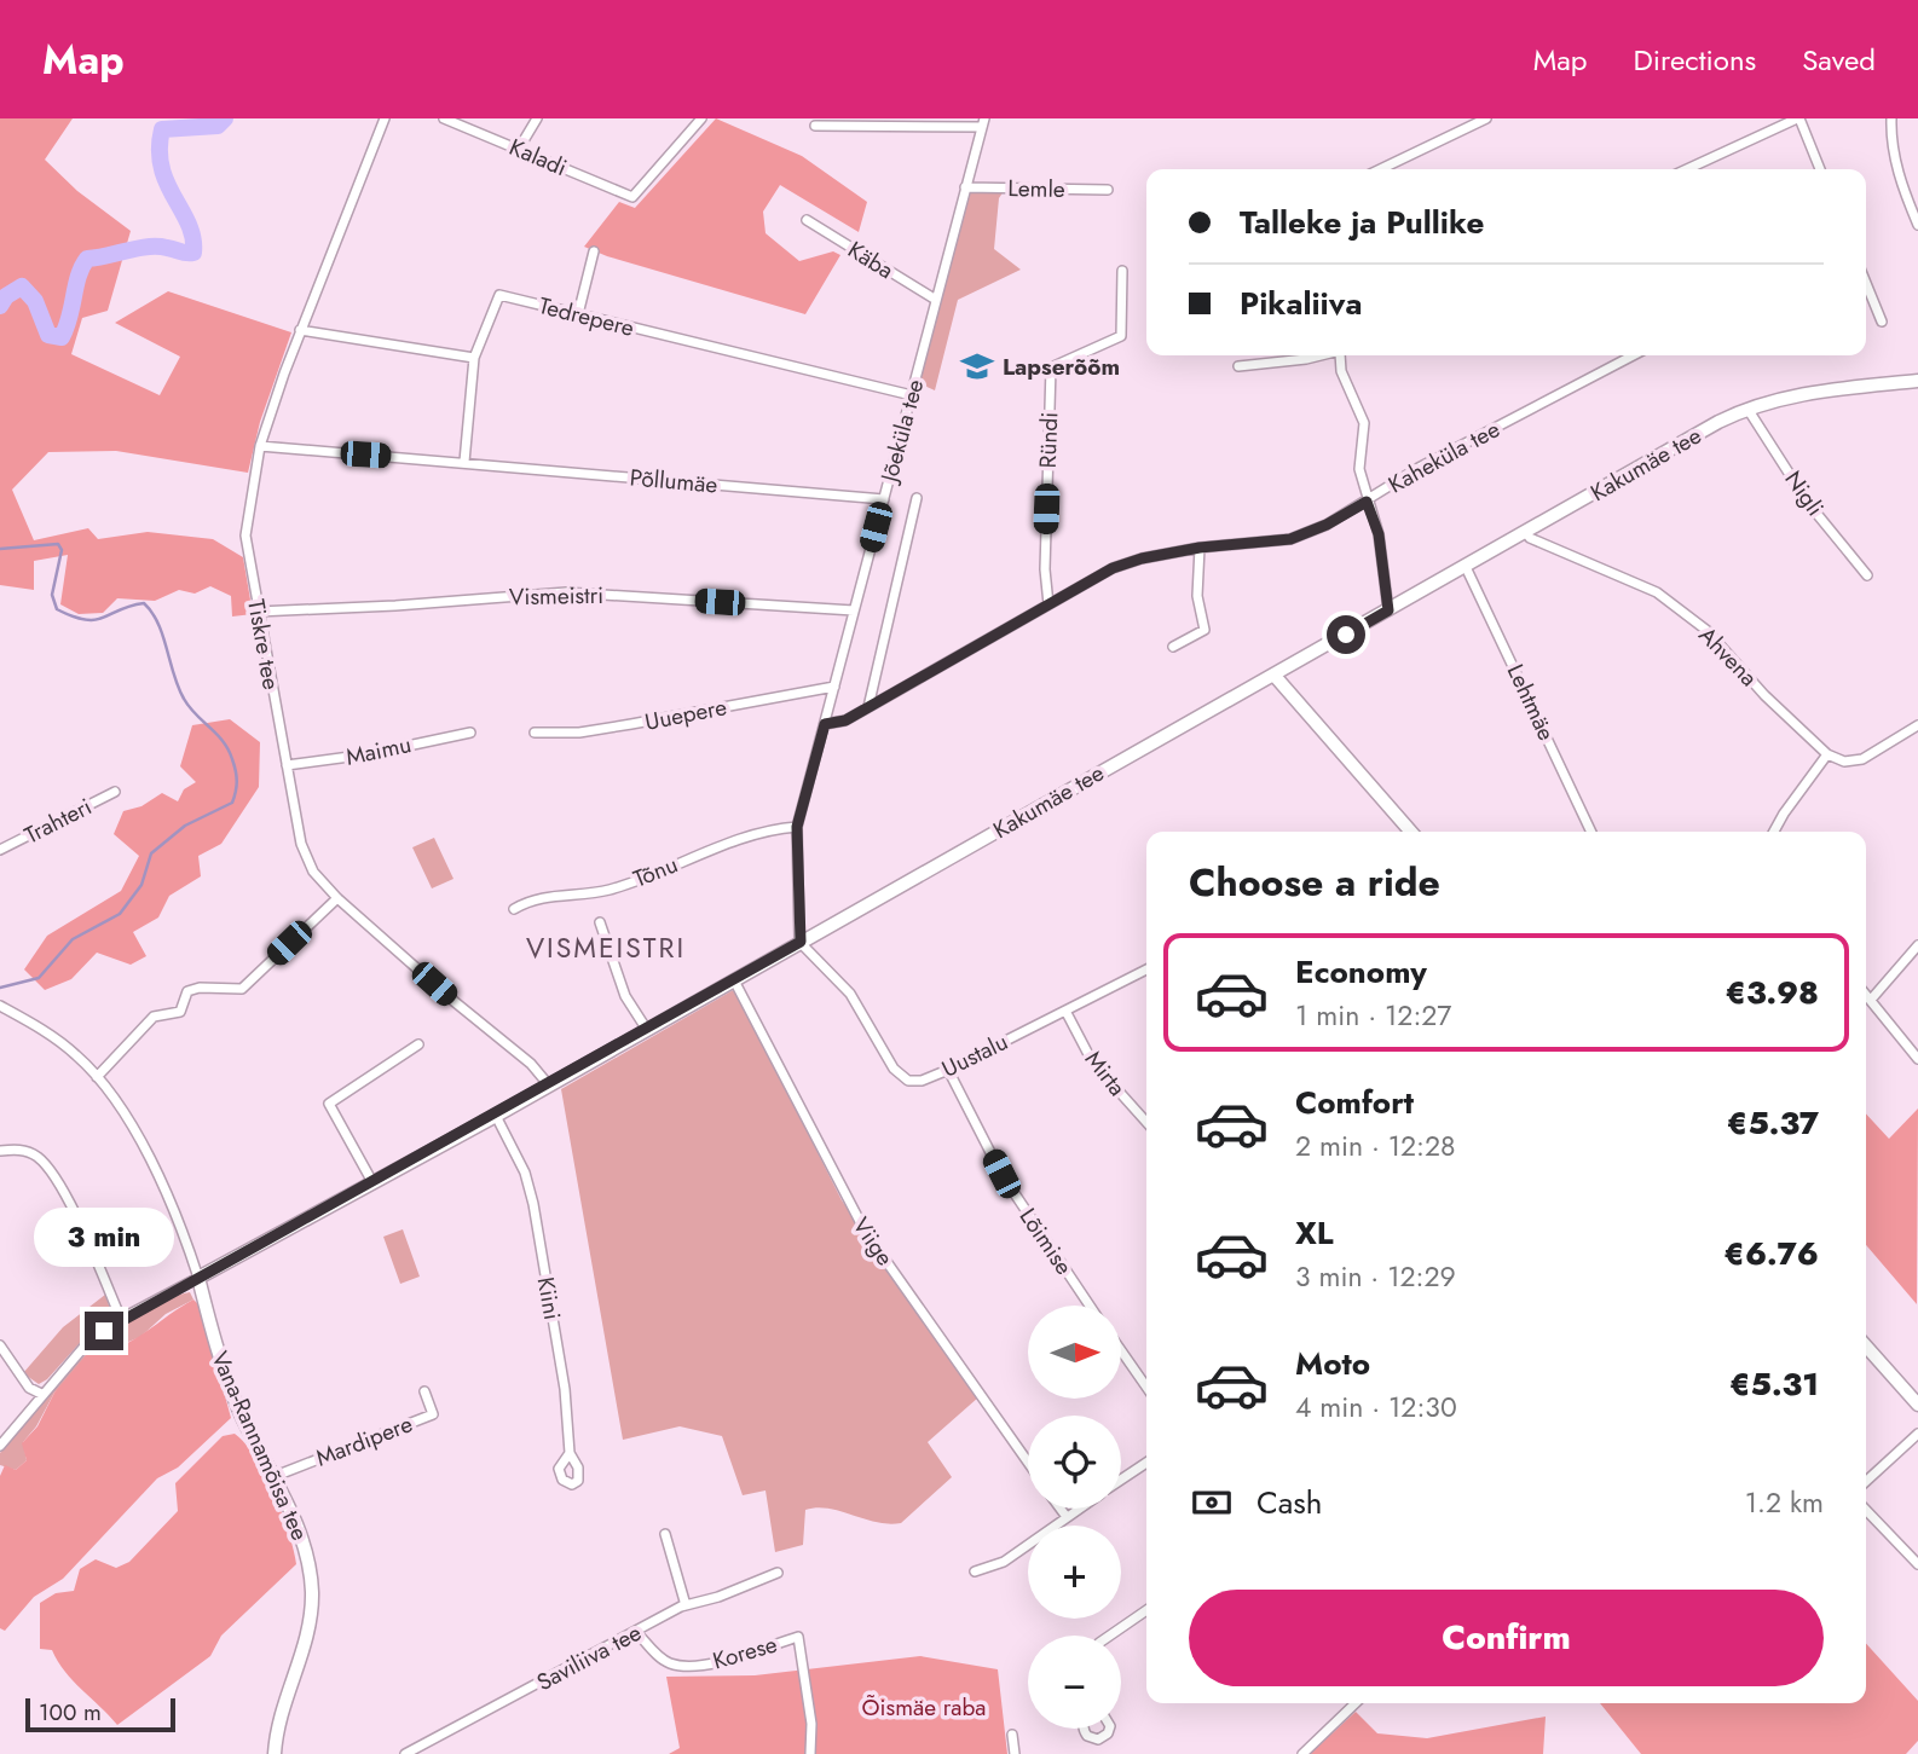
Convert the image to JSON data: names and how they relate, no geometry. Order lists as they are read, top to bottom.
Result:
{
  "streets": {
    "street": [
      "Kaladi",
      "Lemle",
      "Käba",
      "Tedrepere",
      "Jõeküla tee",
      "Ründi",
      "Kaheküla tee",
      "Kakumäe tee",
      "Põllumäe",
      "Nigli",
      "Vismeistri",
      "Tiskre tee",
      "Ahvena",
      "Lehtmäe",
      "Uuepere",
      "Maimu",
      "Trahteri",
      "Tõnu",
      "Uustalu",
      "Mirta",
      "Viige",
      "Lõimise",
      "Kiini",
      "Mardipere",
      "Vana-Rannamõisa tee",
      "Korese",
      "Saviliiva tee"
    ]
  },
  "crossings": [
    ["Lemle", "Jõeküla tee"],
    ["Käba", "Jõeküla tee"],
    ["Tedrepere", "Jõeküla tee"],
    ["Jõeküla tee", "Kaheküla tee"],
    ["Jõeküla tee", "Kakumäe tee"],
    ["Jõeküla tee", "Põllumäe"],
    ["Jõeküla tee", "Vismeistri"],
    ["Jõeküla tee", "Uuepere"],
    ["Jõeküla tee", "Tõnu"],
    ["Jõeküla tee", "Uustalu"],
    ["Ründi", "Kaheküla tee"],
    ["Kakumäe tee", "Nigli"],
    ["Kakumäe tee", "Tiskre tee"],
    ["Kakumäe tee", "Ahvena"],
    ["Kakumäe tee", "Lehtmäe"],
    ["Kakumäe tee", "Uustalu"],
    ["Kakumäe tee", "Viige"],
    ["Kakumäe tee", "Kiini"],
    ["Kakumäe tee", "Vana-Rannamõisa tee"],
    ["Põllumäe", "Tiskre tee"],
    ["Vismeistri", "Tiskre tee"],
    ["Tiskre tee", "Maimu"],
    ["Uustalu", "Mirta"],
    ["Uustalu", "Lõimise"],
    ["Mardipere", "Vana-Rannamõisa tee"],
    ["Korese", "Saviliiva tee"]
  ],
  "districts": ["VISMEISTRI"],
  "parks": ["Õismäe raba"],
  "places": {
    "school or university": ["Lapserõõm"]
  },
  "scale_bar": "100 m",
  "north": "right",
  "page": {
    "header": "Map",
    "nav": ["Map", "Directions", "Saved"],
    "banner": ["Talleke ja Pullike", "Pikaliiva"],
    "heading": "Choose a ride",
    "list": [
      {
        "name": "Economy",
        "note": "1 min · 12:27",
        "value": "€3.98"
      },
      {
        "name": "Comfort",
        "note": "2 min · 12:28",
        "value": "€5.37"
      },
      {
        "name": "XL",
        "note": "3 min · 12:29",
        "value": "€6.76"
      },
      {
        "name": "Moto",
        "note": "4 min · 12:30",
        "value": "€5.31"
      }
    ],
    "bubble": "3 min",
    "map_buttons": ["+", "−"],
    "pay": ["Cash", "1.2 km"],
    "buttons": "Confirm",
    "scale": "100 m"
  }
}
